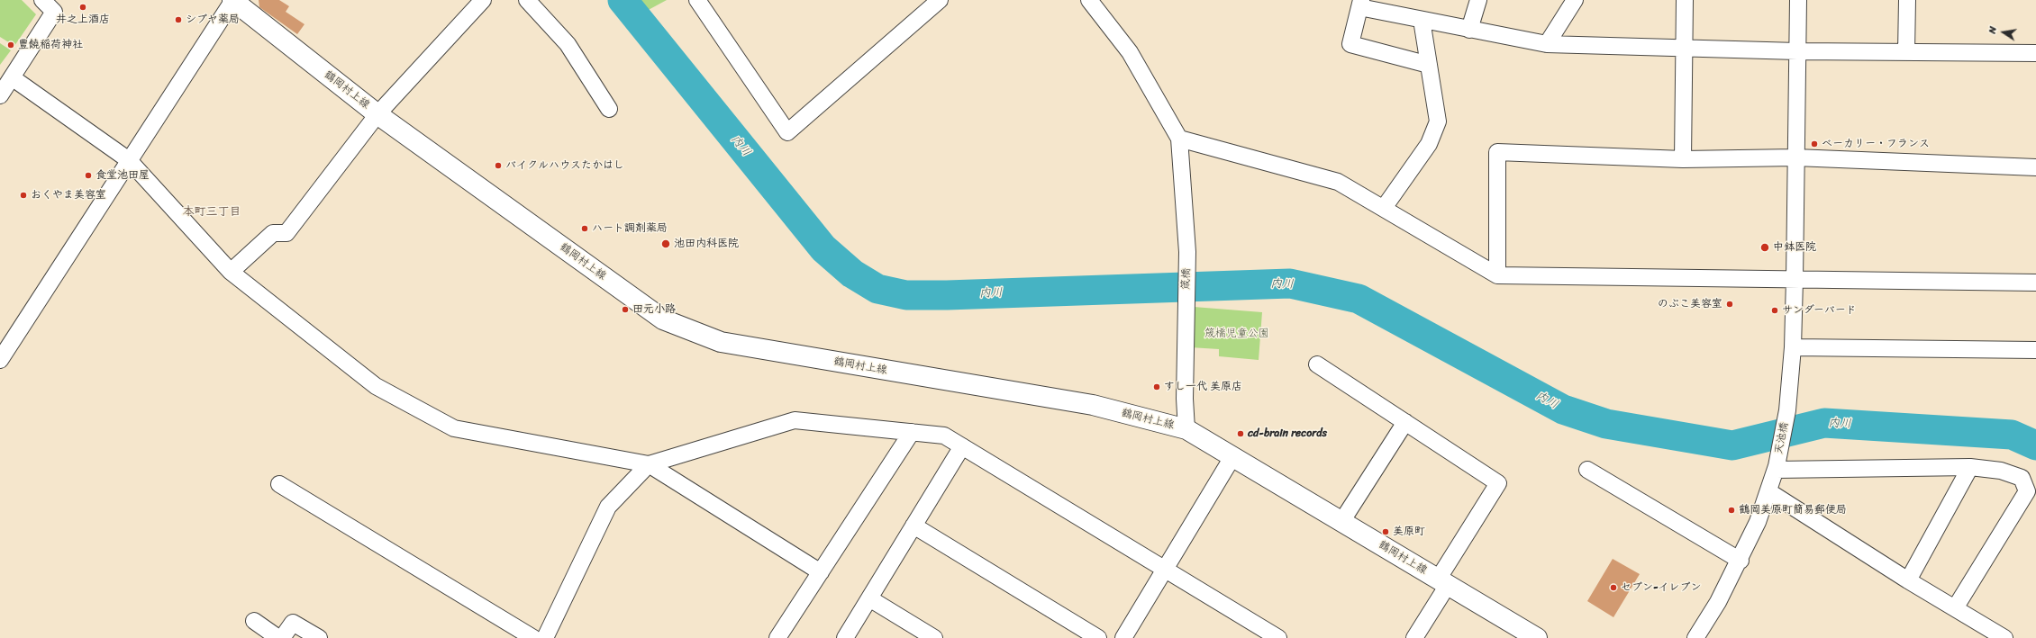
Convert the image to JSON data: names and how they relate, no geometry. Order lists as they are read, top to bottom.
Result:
{
  "streets": {
    "main road": ["鶴岡村上線"],
    "street": ["筬橋", "天池橋"]
  },
  "crossings": [
    ["鶴岡村上線", "筬橋"]
  ],
  "districts": ["本町三丁目"],
  "water": ["内川"],
  "parks": ["筬橋児童公園"],
  "places": [
    "井之上酒店",
    "シブヤ薬局",
    "豊饒稲荷神社",
    "ベーカリー・フランス",
    "バイクルハウスたかはし",
    "食堂池田屋",
    "おくやま美容室",
    "ハート調剤薬局",
    "池田内科医院",
    "中鉢医院",
    "のぶこ美容室",
    "田元小路",
    "サンダーバード",
    "すし一代 美原店",
    "cd-brain records",
    "鶴岡美原町簡易郵便局",
    "美原町",
    "セブン-イレブン"
  ],
  "north": "left"
}
